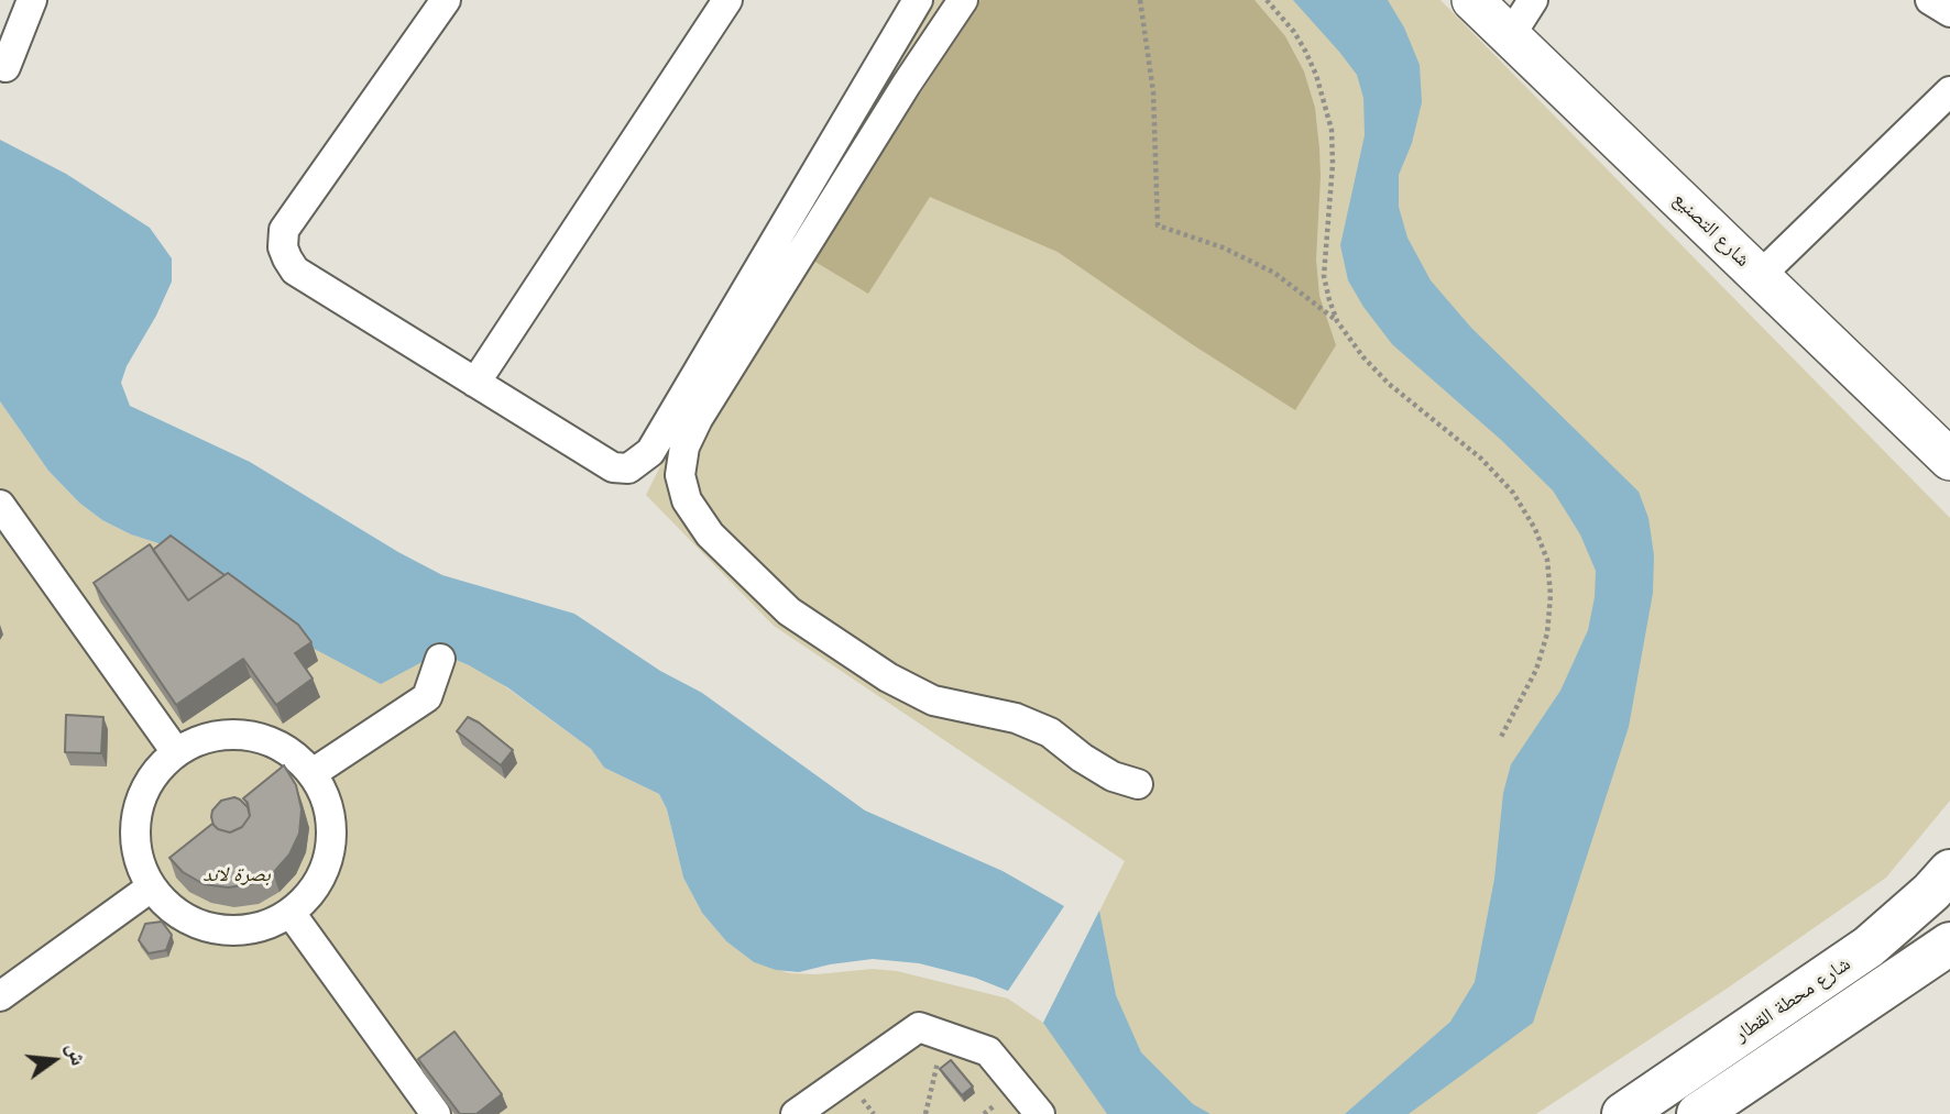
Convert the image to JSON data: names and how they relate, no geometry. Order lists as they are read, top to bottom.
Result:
{
  "streets": {
    "main road": ["شارع محطة القطار"],
    "street": ["شارع التصنيع"]
  },
  "parks": ["بصرة لاند"],
  "north": "right"
}
